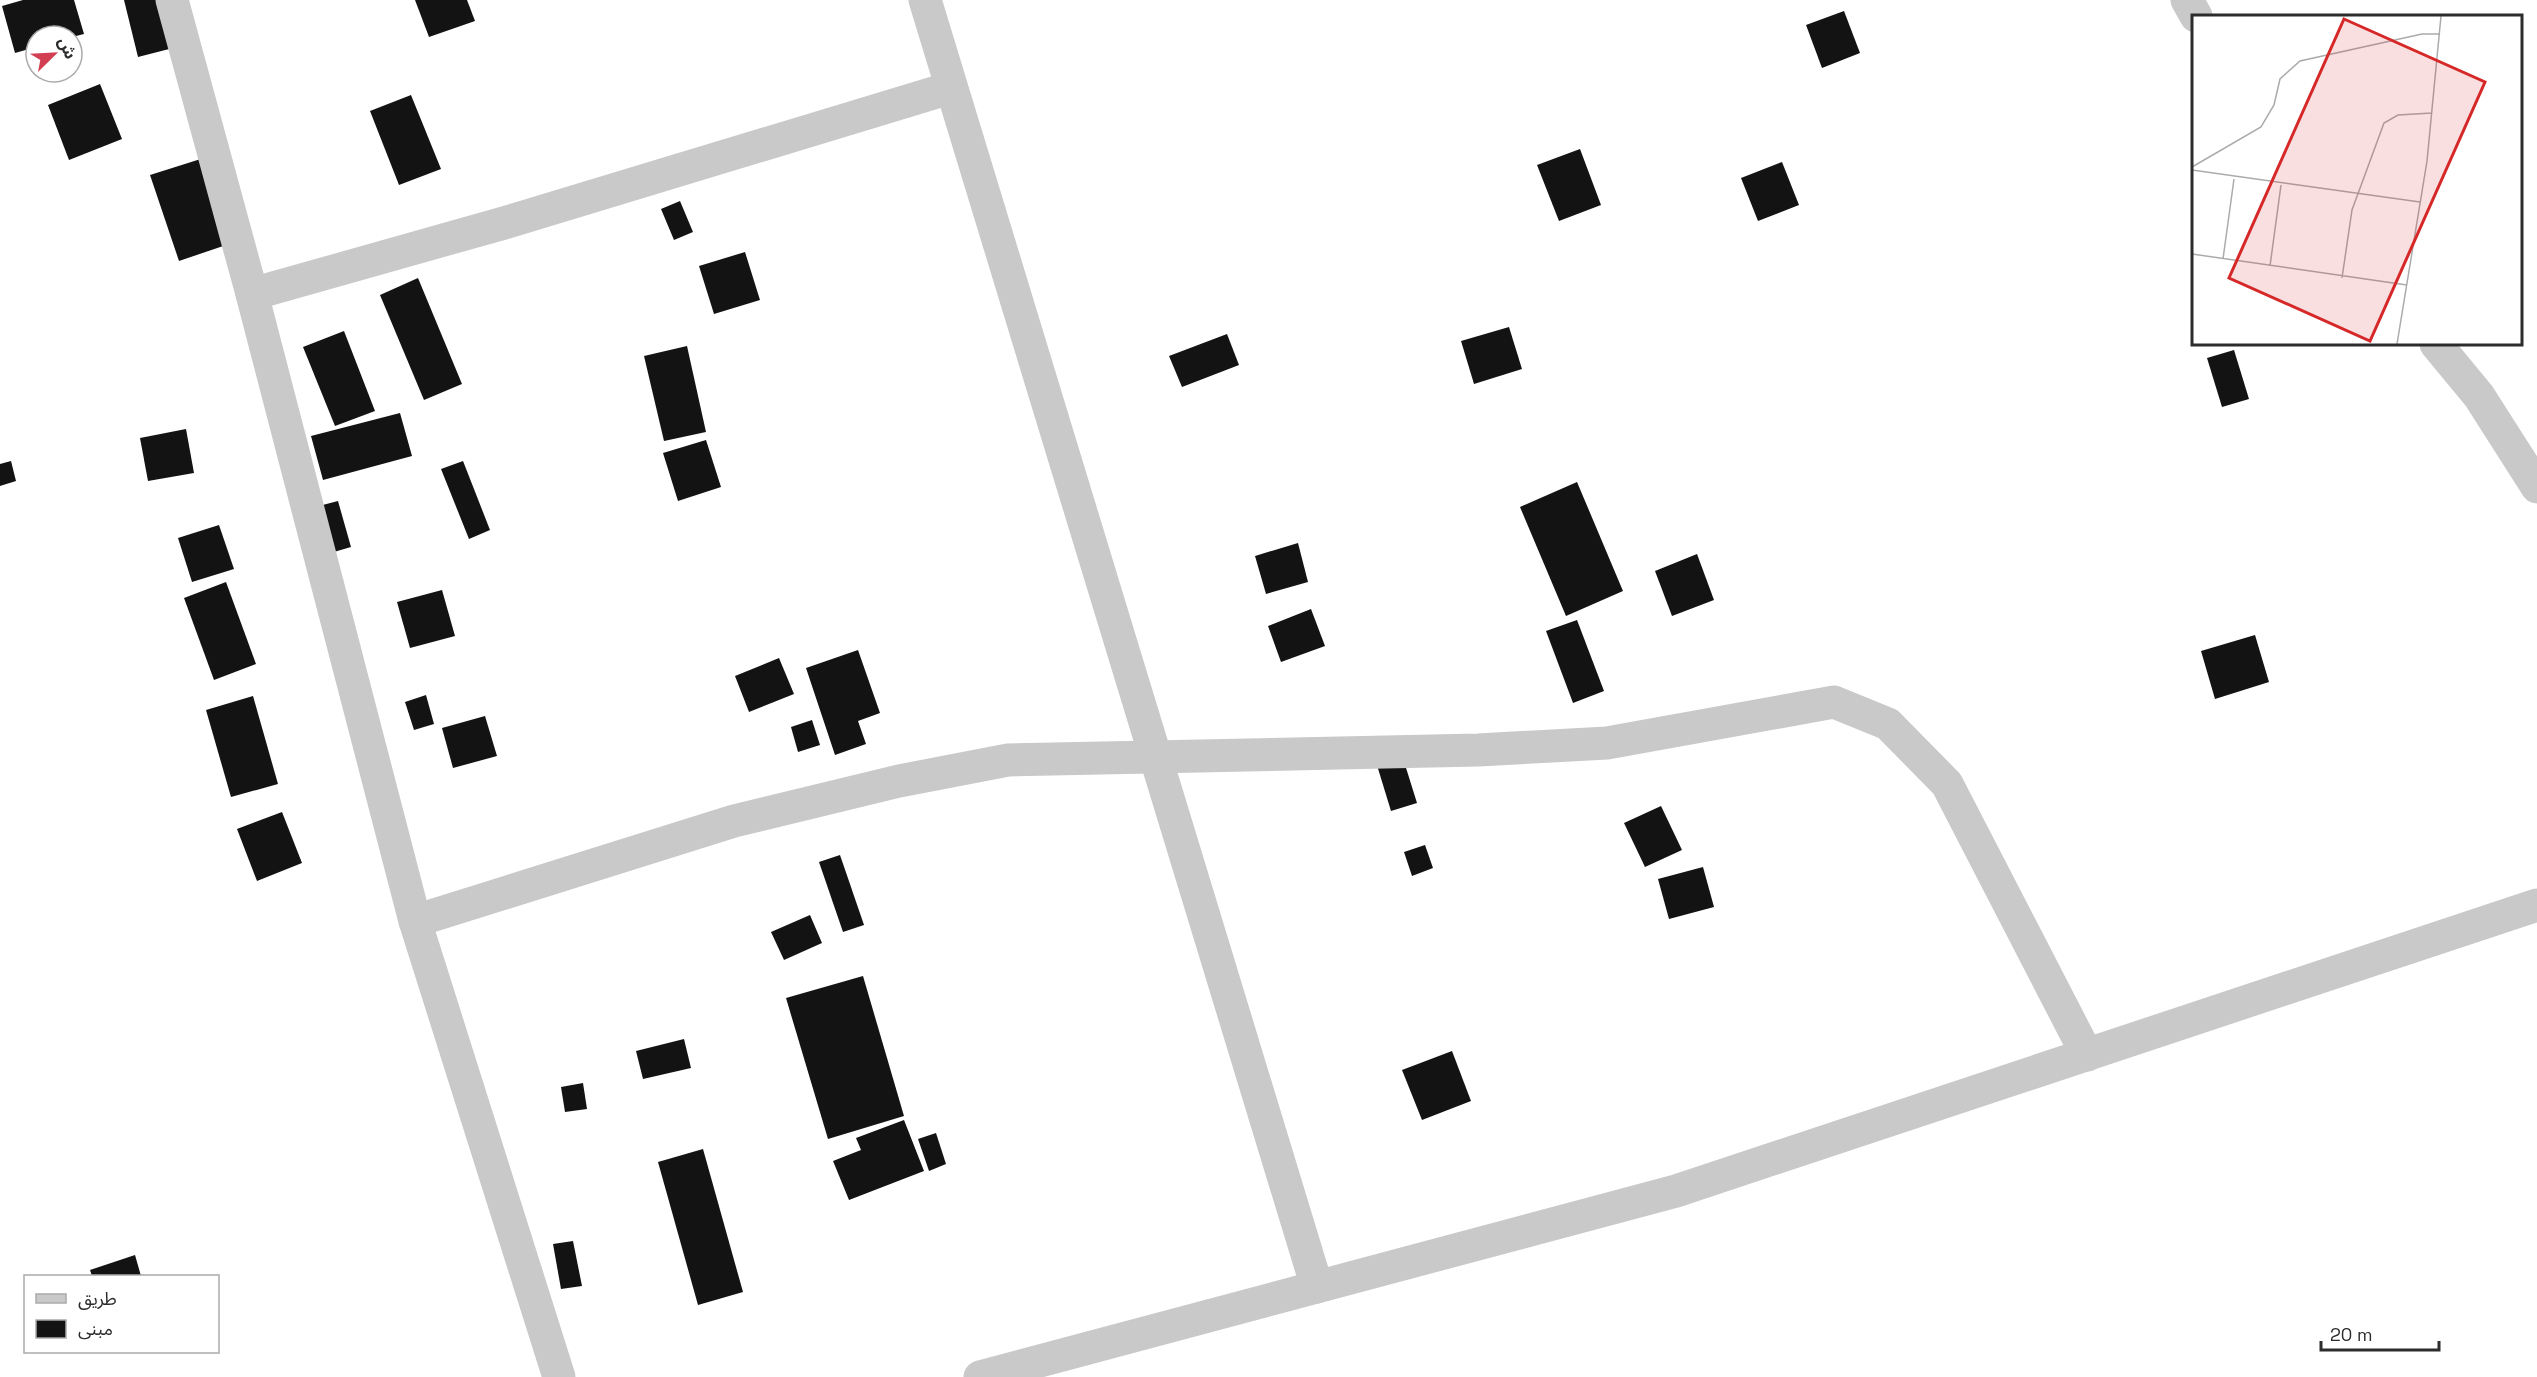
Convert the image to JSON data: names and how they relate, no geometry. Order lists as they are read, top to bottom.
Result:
{
  "legend": ["طريق", "مبنى"],
  "scale_bar": "20 m",
  "north": "top right"
}
